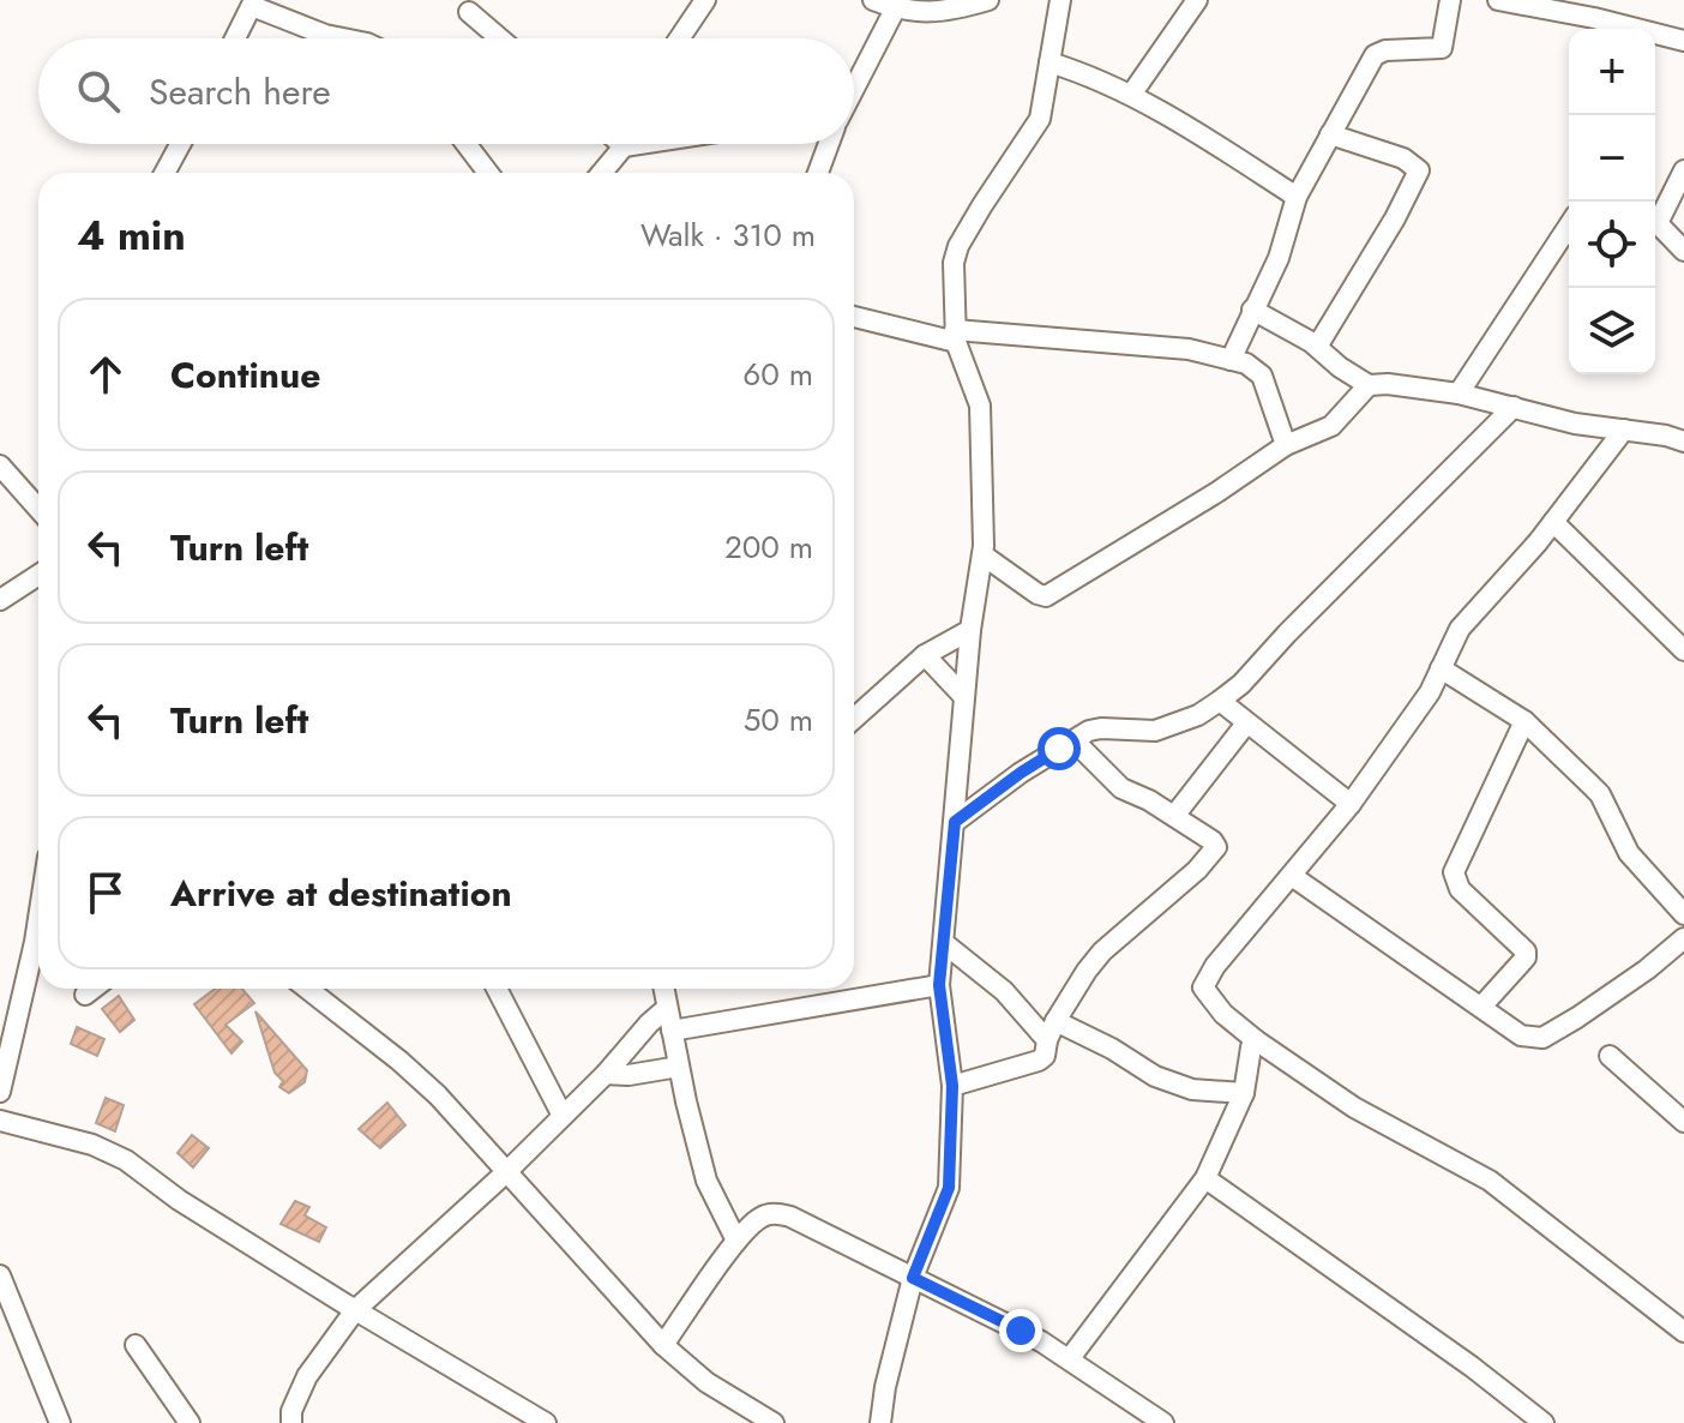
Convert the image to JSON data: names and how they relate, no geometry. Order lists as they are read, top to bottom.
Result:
{
  "page": {
    "map_buttons": ["+", "−"],
    "search": "Search here",
    "heading": ["4 min", "Walk · 310 m"],
    "list": [
      ["Continue", "60 m"],
      ["Turn left", "200 m"],
      ["Turn left", "50 m"],
      "Arrive at destination"
    ]
  }
}
